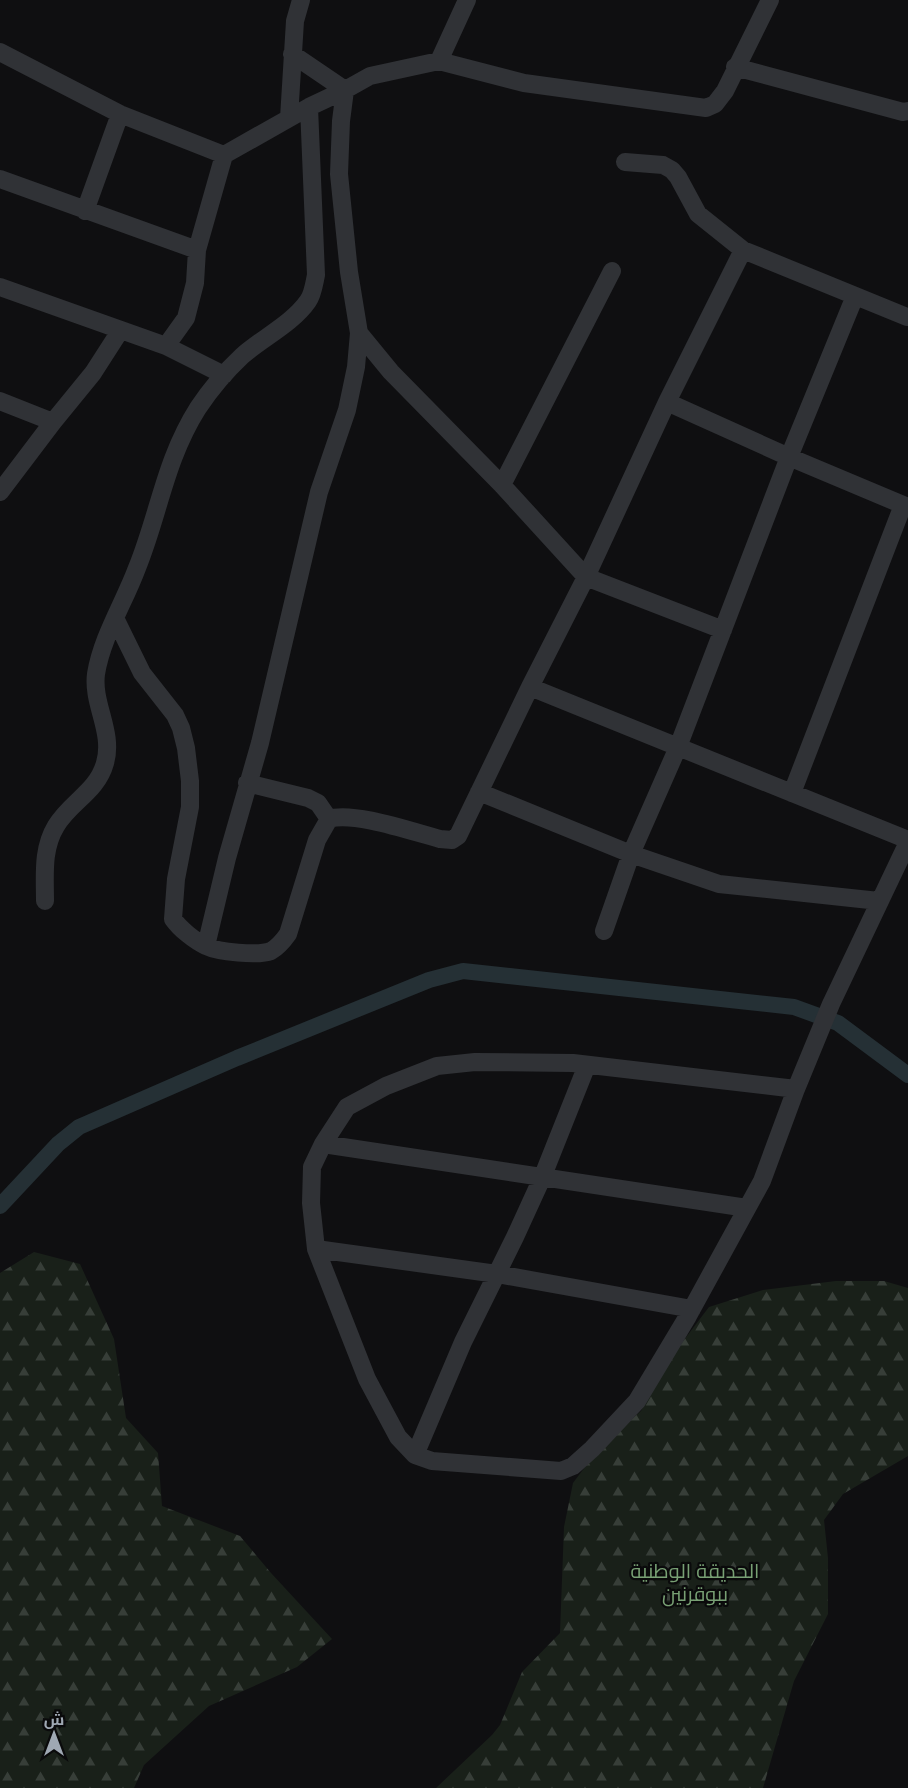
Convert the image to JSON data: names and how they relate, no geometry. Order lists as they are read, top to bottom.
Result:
{
  "parks": ["الحديقة الوطنية ببوقرنين"],
  "north": "top"
}
